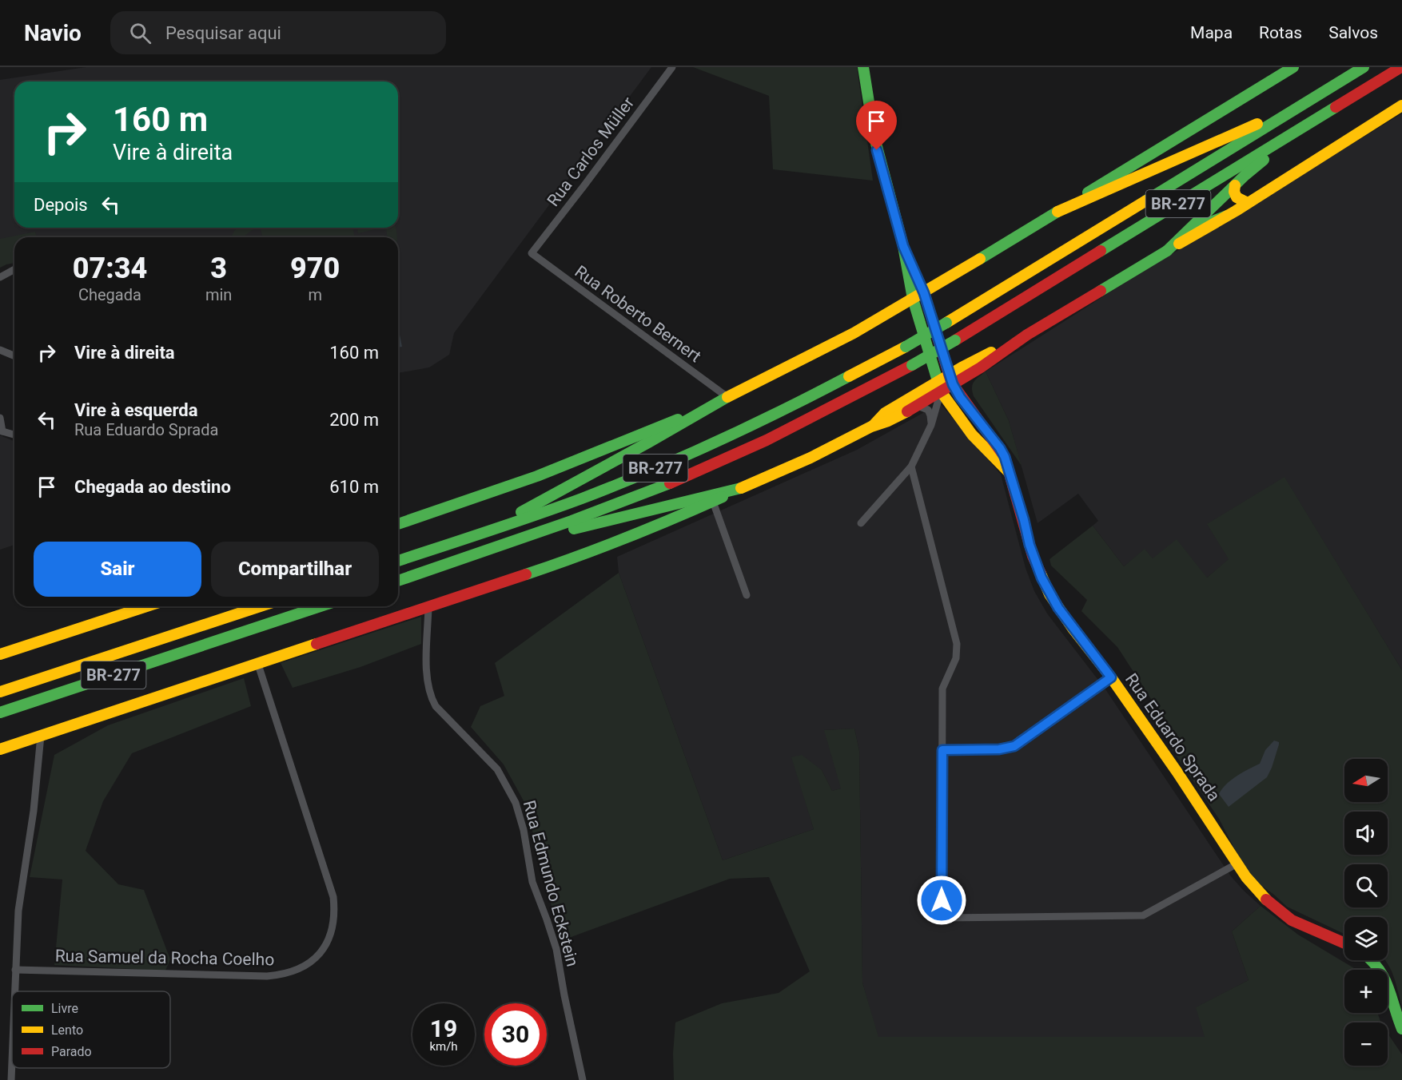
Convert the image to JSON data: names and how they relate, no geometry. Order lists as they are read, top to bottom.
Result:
{
  "streets": {
    "main road": ["BR-277", "Rua Eduardo Sprada"],
    "street": [
      "Rua Carlos Müller",
      "Rua Roberto Bernert",
      "Rua Edmundo Eckstein",
      "Rua Samuel da Rocha Coelho"
    ]
  },
  "crossings": [
    ["Rua Carlos Müller", "Rua Roberto Bernert"]
  ],
  "legend": ["Livre", "Lento", "Parado"],
  "north": "left",
  "page": {
    "header": "Navio",
    "search": "Pesquisar aqui",
    "nav": ["Mapa", "Rotas", "Salvos"],
    "turn": ["160 m", "Vire à direita"],
    "then": "Depois",
    "eta": [
      "07:34",
      "Chegada",
      "3",
      "min",
      "970",
      "m"
    ],
    "list": [
      {
        "name": "Vire à direita",
        "value": "160 m"
      },
      {
        "name": "Vire à esquerda",
        "note": "Rua Eduardo Sprada",
        "value": "200 m"
      },
      {
        "name": "Chegada ao destino",
        "value": "610 m"
      }
    ],
    "buttons": ["Sair", "Compartilhar"],
    "map_buttons": ["+", "−"],
    "speed": "19 km/h",
    "limit": "30"
  }
}
